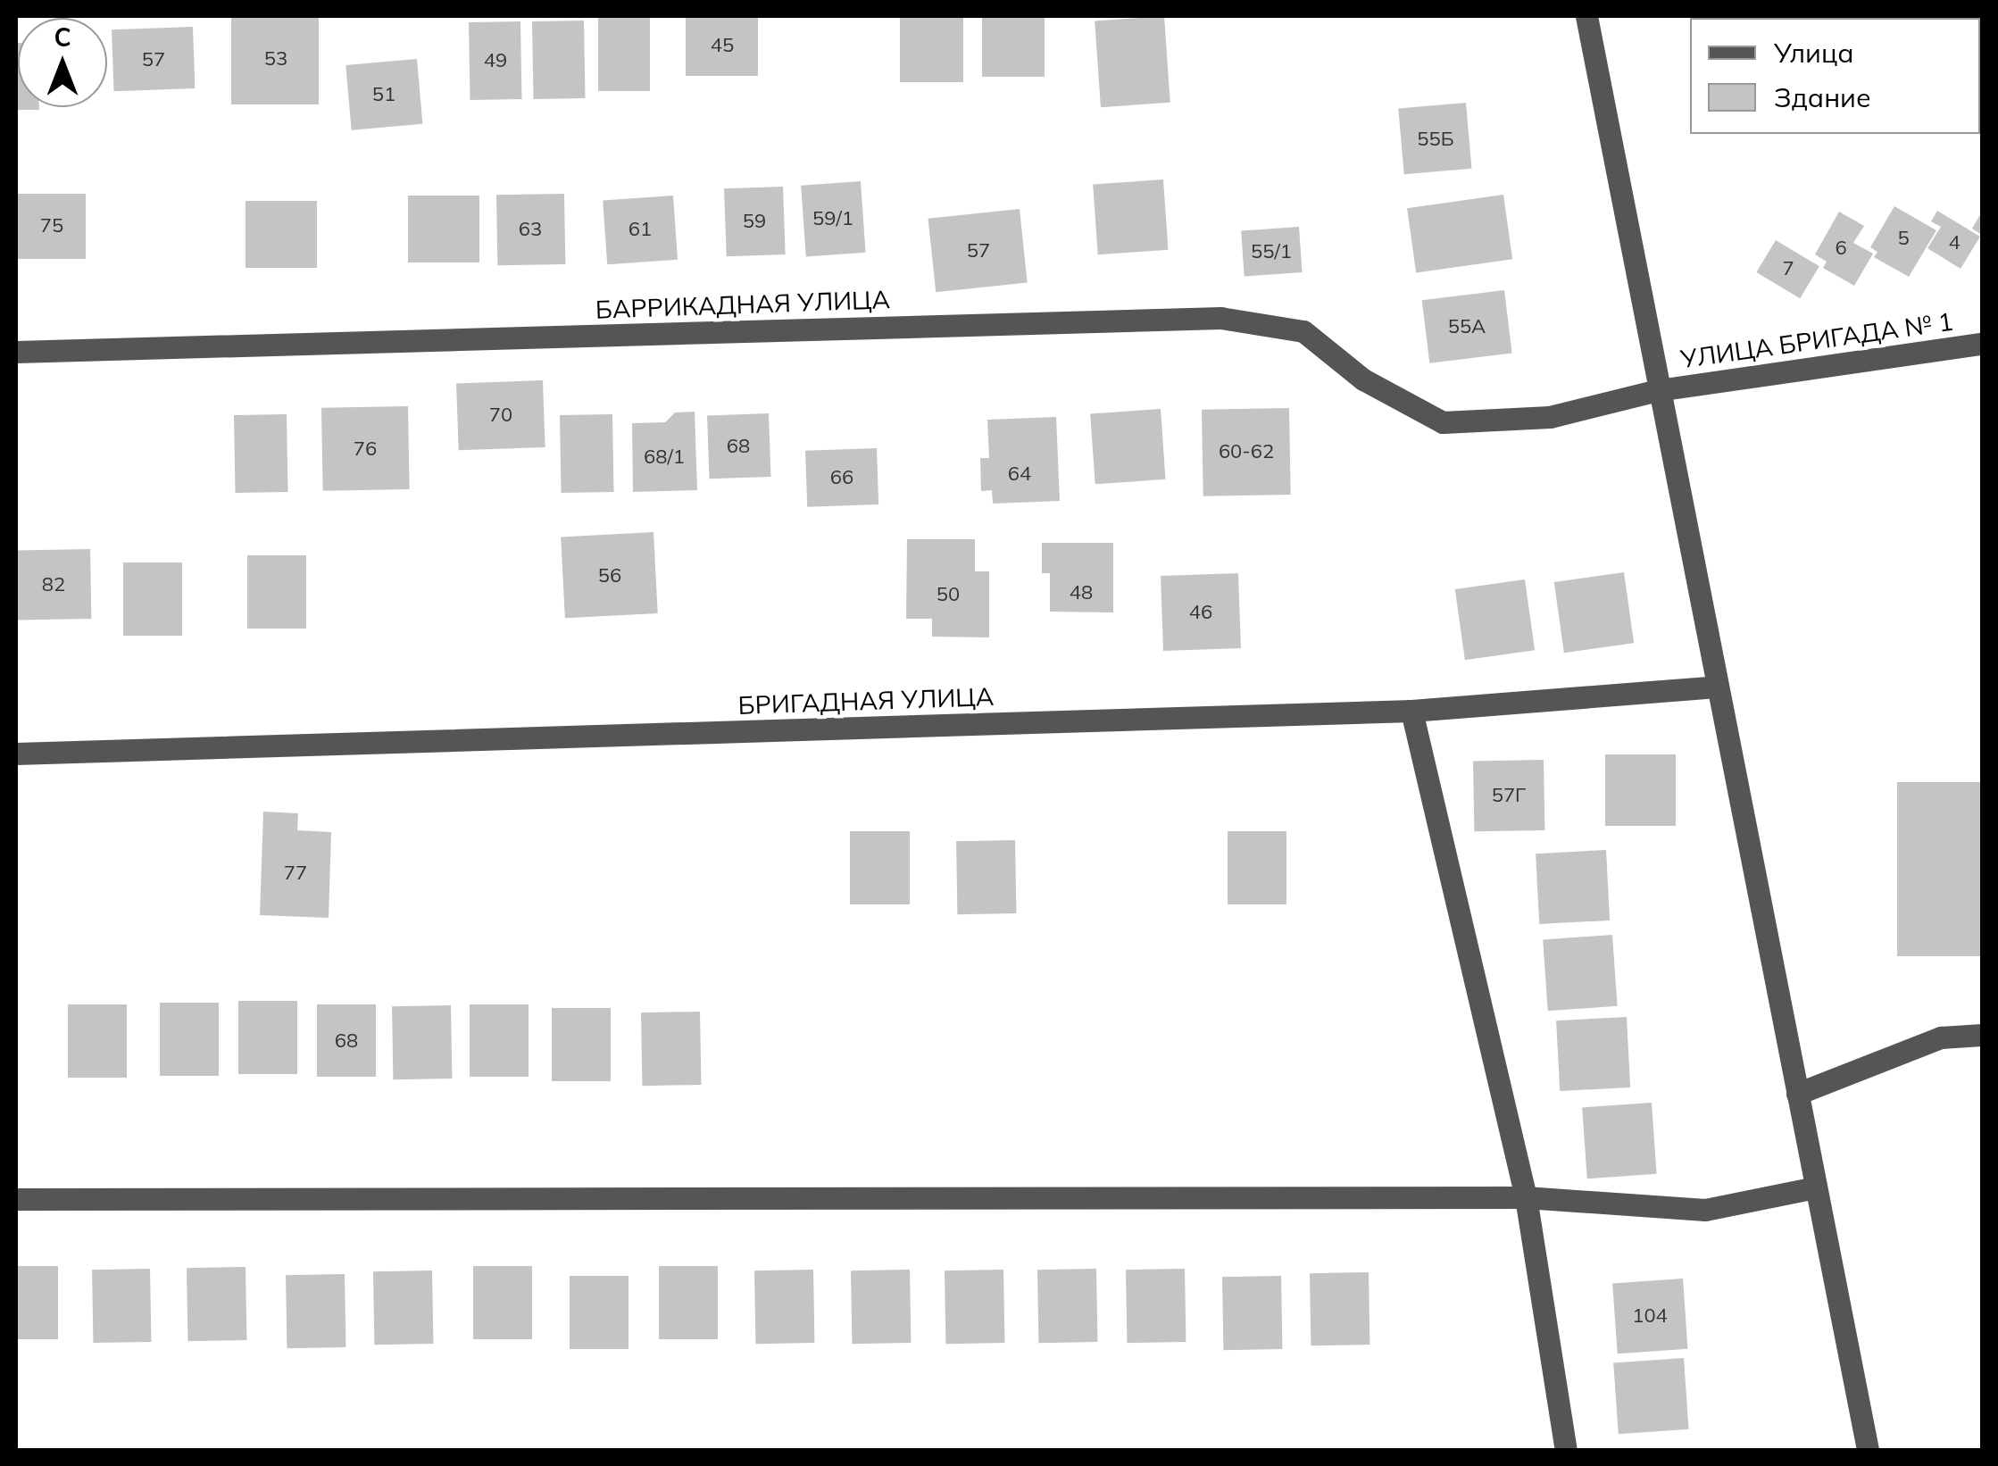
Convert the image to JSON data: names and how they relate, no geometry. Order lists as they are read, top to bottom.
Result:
{
  "streets": {
    "street": ["БАРРИКАДНАЯ УЛИЦА", "УЛИЦА БРИГАДА № 1", "БРИГАДНАЯ УЛИЦА"]
  },
  "crossings": [
    ["БАРРИКАДНАЯ УЛИЦА", "УЛИЦА БРИГАДА № 1"]
  ],
  "house_numbers": [
    "45",
    "53",
    "57",
    "49",
    "51",
    "55Б",
    "59/1",
    "59",
    "75",
    "63",
    "61",
    "5",
    "4",
    "6",
    "57",
    "55/1",
    "7",
    "55А",
    "70",
    "68",
    "76",
    "60-62",
    "68/1",
    "64",
    "66",
    "56",
    "82",
    "48",
    "50",
    "46",
    "57Г",
    "77",
    "68",
    "104"
  ],
  "legend": ["Улица", "Здание"],
  "north": "top"
}
